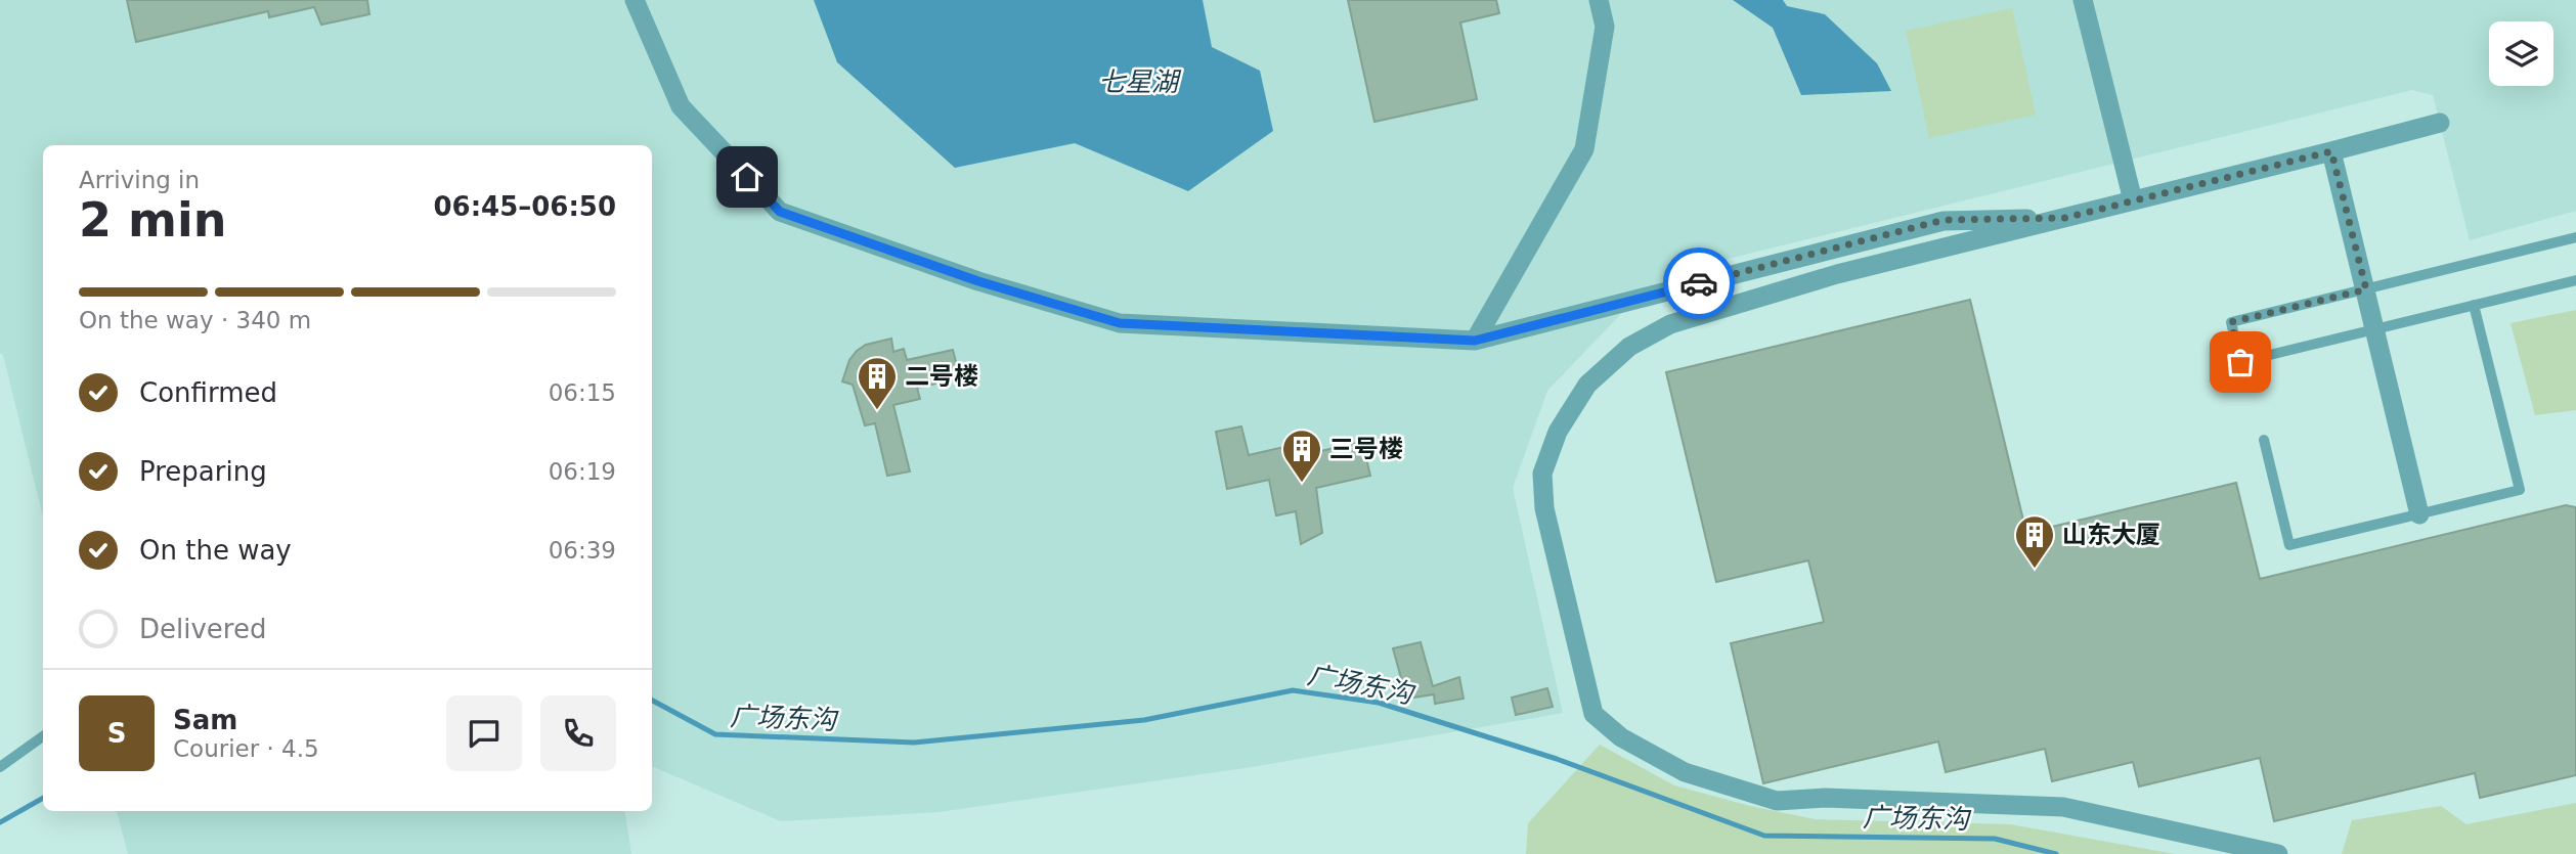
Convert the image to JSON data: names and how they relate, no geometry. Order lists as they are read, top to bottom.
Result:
{
  "water": ["七星湖", "广场东沟"],
  "places": {
    "building": ["二号楼", "三号楼", "山东大厦"]
  },
  "page": {
    "heading": ["2 min", "Arriving in", "06:45–06:50"],
    "panel": ["Sam", "Courier · 4.5"],
    "bar": "On the way · 340 m",
    "list": [
      ["Confirmed", "06:15"],
      ["Preparing", "06:19"],
      ["On the way", "06:39"],
      "Delivered"
    ],
    "round": "S"
  }
}
